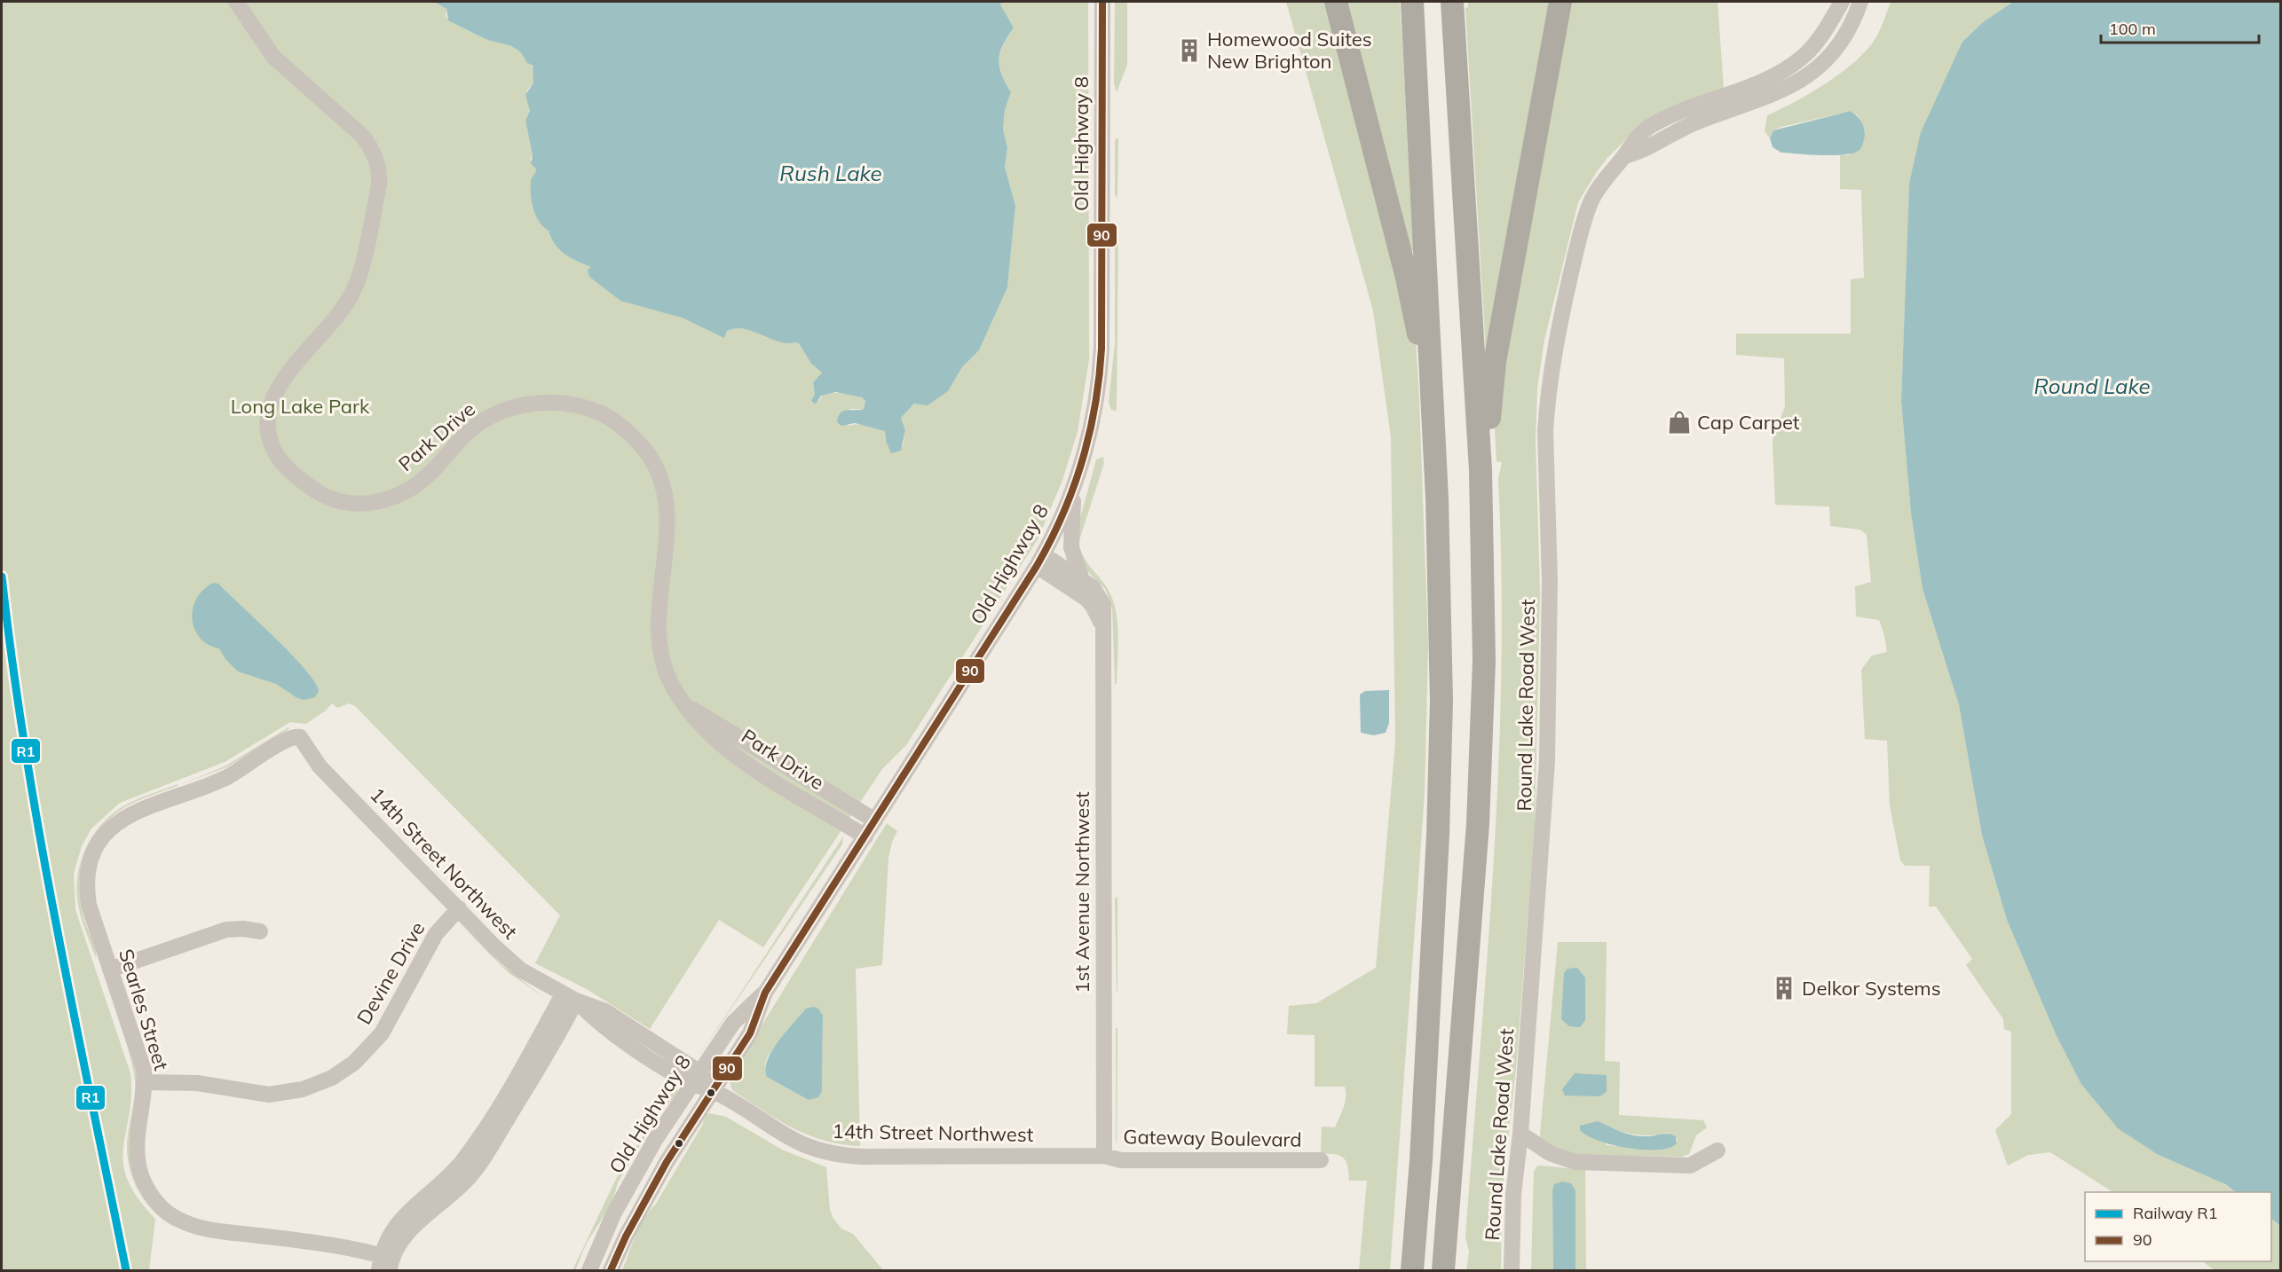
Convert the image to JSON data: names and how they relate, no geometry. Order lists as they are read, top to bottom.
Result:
{
  "streets": {
    "street": [
      "Old Highway 8",
      "Park Drive",
      "Round Lake Road West",
      "14th Street Northwest",
      "1st Avenue Northwest",
      "Devine Drive",
      "Searles Street",
      "Gateway Boulevard"
    ]
  },
  "crossings": [
    ["Old Highway 8", "Park Drive"],
    ["Old Highway 8", "14th Street Northwest"],
    ["Old Highway 8", "1st Avenue Northwest"],
    ["14th Street Northwest", "1st Avenue Northwest"],
    ["14th Street Northwest", "Devine Drive"],
    ["14th Street Northwest", "Searles Street"],
    ["14th Street Northwest", "Gateway Boulevard"],
    ["1st Avenue Northwest", "Gateway Boulevard"],
    ["Devine Drive", "Searles Street"]
  ],
  "water": ["Rush Lake", "Round Lake"],
  "parks": ["Long Lake Park"],
  "places": {
    "building": ["Homewood Suites New Brighton", "Delkor Systems"],
    "shop": ["Cap Carpet"]
  },
  "lines": ["transit line 90", "rail line R1"],
  "legend": ["Railway R1", "90"],
  "scale_bar": "100 m"
}
